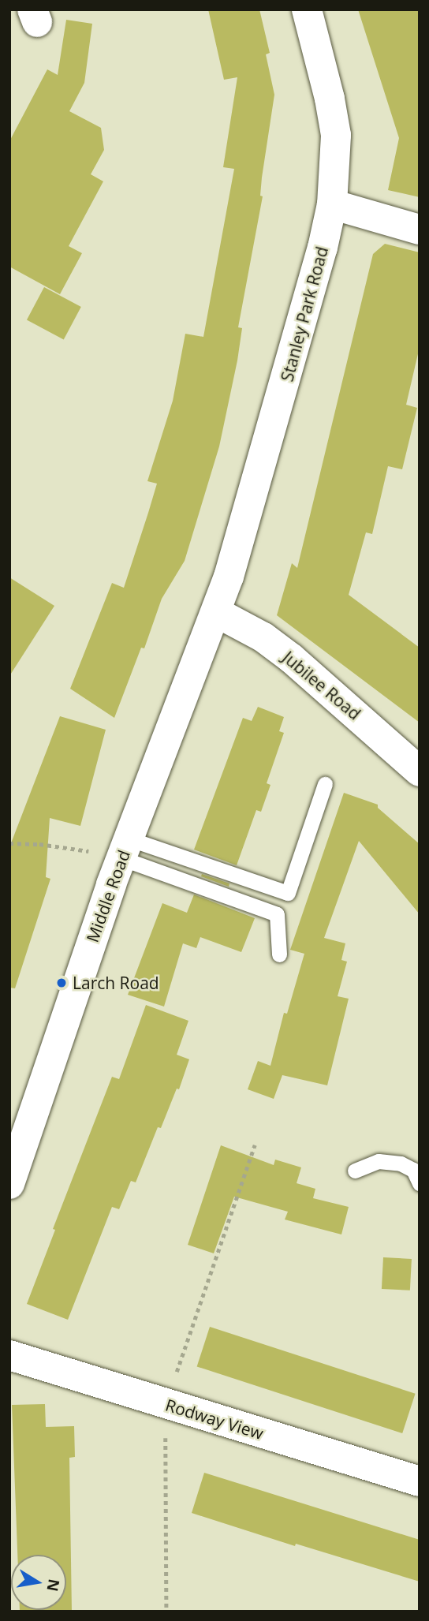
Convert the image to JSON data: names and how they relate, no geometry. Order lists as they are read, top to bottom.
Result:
{
  "streets": {
    "street": [
      "Stanley Park Road",
      "Jubilee Road",
      "Middle Road",
      "Rodway View"
    ]
  },
  "crossings": [
    ["Stanley Park Road", "Jubilee Road"],
    ["Stanley Park Road", "Middle Road"],
    ["Jubilee Road", "Middle Road"]
  ],
  "places": ["Larch Road"],
  "north": "right"
}
